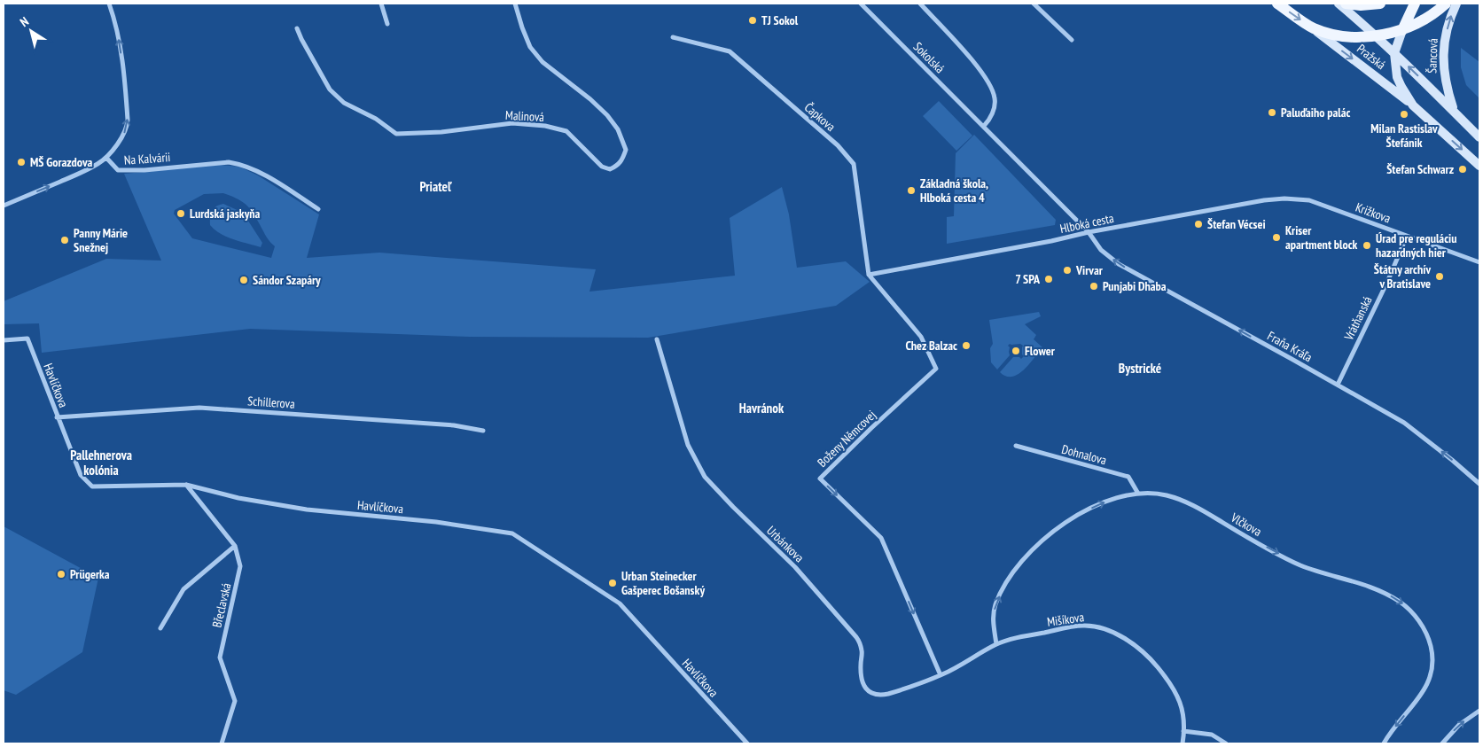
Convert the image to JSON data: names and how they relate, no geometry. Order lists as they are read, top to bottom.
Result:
{
  "streets": {
    "main road": ["Šancová", "Pražská"],
    "street": [
      "Sokolská",
      "Malinová",
      "Čapkova",
      "Na Kalvárii",
      "Križkova",
      "Hlboká cesta",
      "Vrátňanská",
      "Fraňa Kráľa",
      "Havlíčkova",
      "Schillerova",
      "Boženy Němcovej",
      "Dohnalova",
      "Vlčkova",
      "Urbánkova",
      "Břeclavská",
      "Mišíkova"
    ]
  },
  "crossings": [
    ["Šancová", "Pražská"],
    ["Sokolská", "Hlboká cesta"],
    ["Sokolská", "Fraňa Kráľa"],
    ["Čapkova", "Hlboká cesta"],
    ["Čapkova", "Boženy Němcovej"],
    ["Križkova", "Hlboká cesta"],
    ["Križkova", "Vrátňanská"],
    ["Hlboká cesta", "Fraňa Kráľa"],
    ["Hlboká cesta", "Boženy Němcovej"],
    ["Vrátňanská", "Fraňa Kráľa"],
    ["Havlíčkova", "Schillerova"],
    ["Havlíčkova", "Břeclavská"],
    ["Boženy Němcovej", "Urbánkova"],
    ["Boženy Němcovej", "Mišíkova"],
    ["Dohnalova", "Vlčkova"],
    ["Vlčkova", "Mišíkova"],
    ["Urbánkova", "Mišíkova"]
  ],
  "one_way": ["Na Kalvárii", "Fraňa Kráľa"],
  "districts": [
    "Priateľ",
    "Bystrické",
    "Havránok",
    "Pallehnerova kolónia"
  ],
  "places": [
    "TJ Sokol",
    "Paluďaiho palác",
    "Milan Rastislav Štefánik",
    "MŠ Gorazdova",
    "Štefan Schwarz",
    "Základná škola, Hlboká cesta 4",
    "Lurdská jaskyňa",
    "Štefan Vécsei",
    "Kriser apartment block",
    "Panny Márie Snežnej",
    "Úrad pre reguláciu hazardných hier",
    "Virvar",
    "Štátny archív v Bratislave",
    "7 SPA",
    "Sándor Szapáry",
    "Punjabi Dhaba",
    "Chez Balzac",
    "Flower",
    "Prügerka",
    "Urban Steinecker Gašperec Bošanský"
  ],
  "north": "top left"
}
